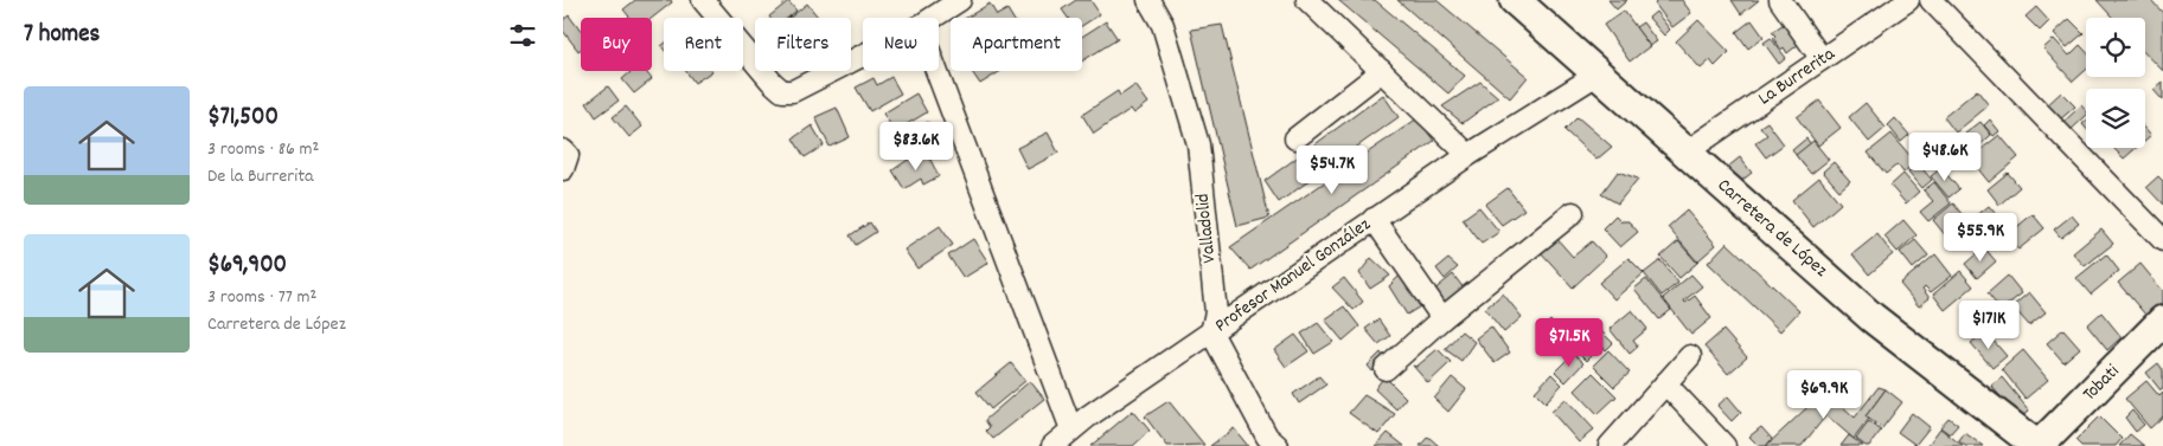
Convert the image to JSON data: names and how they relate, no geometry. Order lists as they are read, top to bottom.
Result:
{
  "streets": {
    "main road": ["Carretera de López", "Tobati"],
    "street": ["La Burrerita", "Valladolid", "Profesor Manuel González"]
  },
  "crossings": [
    ["La Burrerita", "Carretera de López"],
    ["Valladolid", "Profesor Manuel González"],
    ["Carretera de López", "Profesor Manuel González"],
    ["Carretera de López", "Tobati"]
  ],
  "page": {
    "heading": "7 homes",
    "chip": [
      "Buy",
      "Rent",
      "Filters",
      "New",
      "Apartment"
    ],
    "list": [
      {
        "name": "$71,500",
        "note": "3 rooms · 86 m² · De la Burrerita"
      },
      {
        "name": "$69,900",
        "note": "3 rooms · 77 m² · Carretera de López"
      }
    ],
    "price": [
      "$83.6K",
      "$48.6K",
      "$54.7K",
      "$55.9K",
      "$171K",
      "$71.5K",
      "$69.9K"
    ]
  }
}
